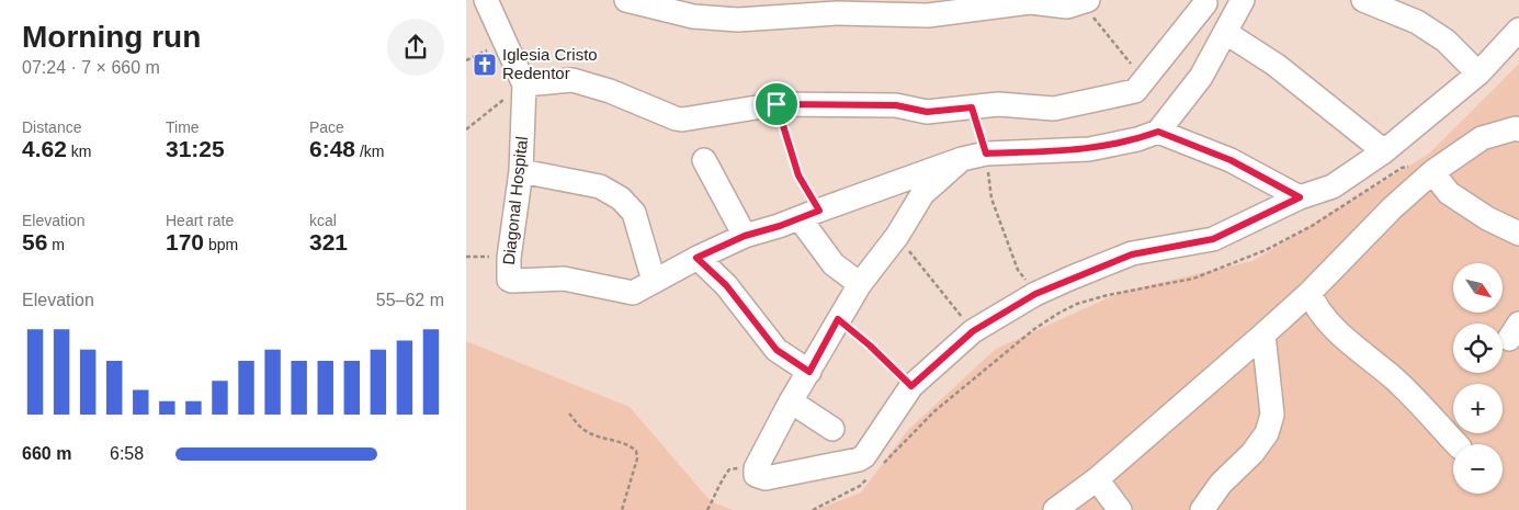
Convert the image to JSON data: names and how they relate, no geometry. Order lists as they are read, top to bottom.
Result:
{
  "streets": {
    "street": ["Diagonal Hospital"]
  },
  "places": {
    "church": ["Iglesia Cristo Redentor"]
  },
  "north": "bottom right",
  "page": {
    "heading": ["Morning run", "07:24 · 7 × 660 m"],
    "stats": [
      ["Distance", "4.62 km"],
      ["Time", "31:25"],
      ["Pace", "6:48 /km"],
      ["Elevation", "56 m"],
      ["Heart rate", "170 bpm"],
      ["kcal", "321"]
    ],
    "map_buttons": ["+", "−"],
    "chart": ["Elevation", "55–62 m"],
    "list": [
      {
        "name": "660 m",
        "note": "6:58"
      }
    ]
  }
}
